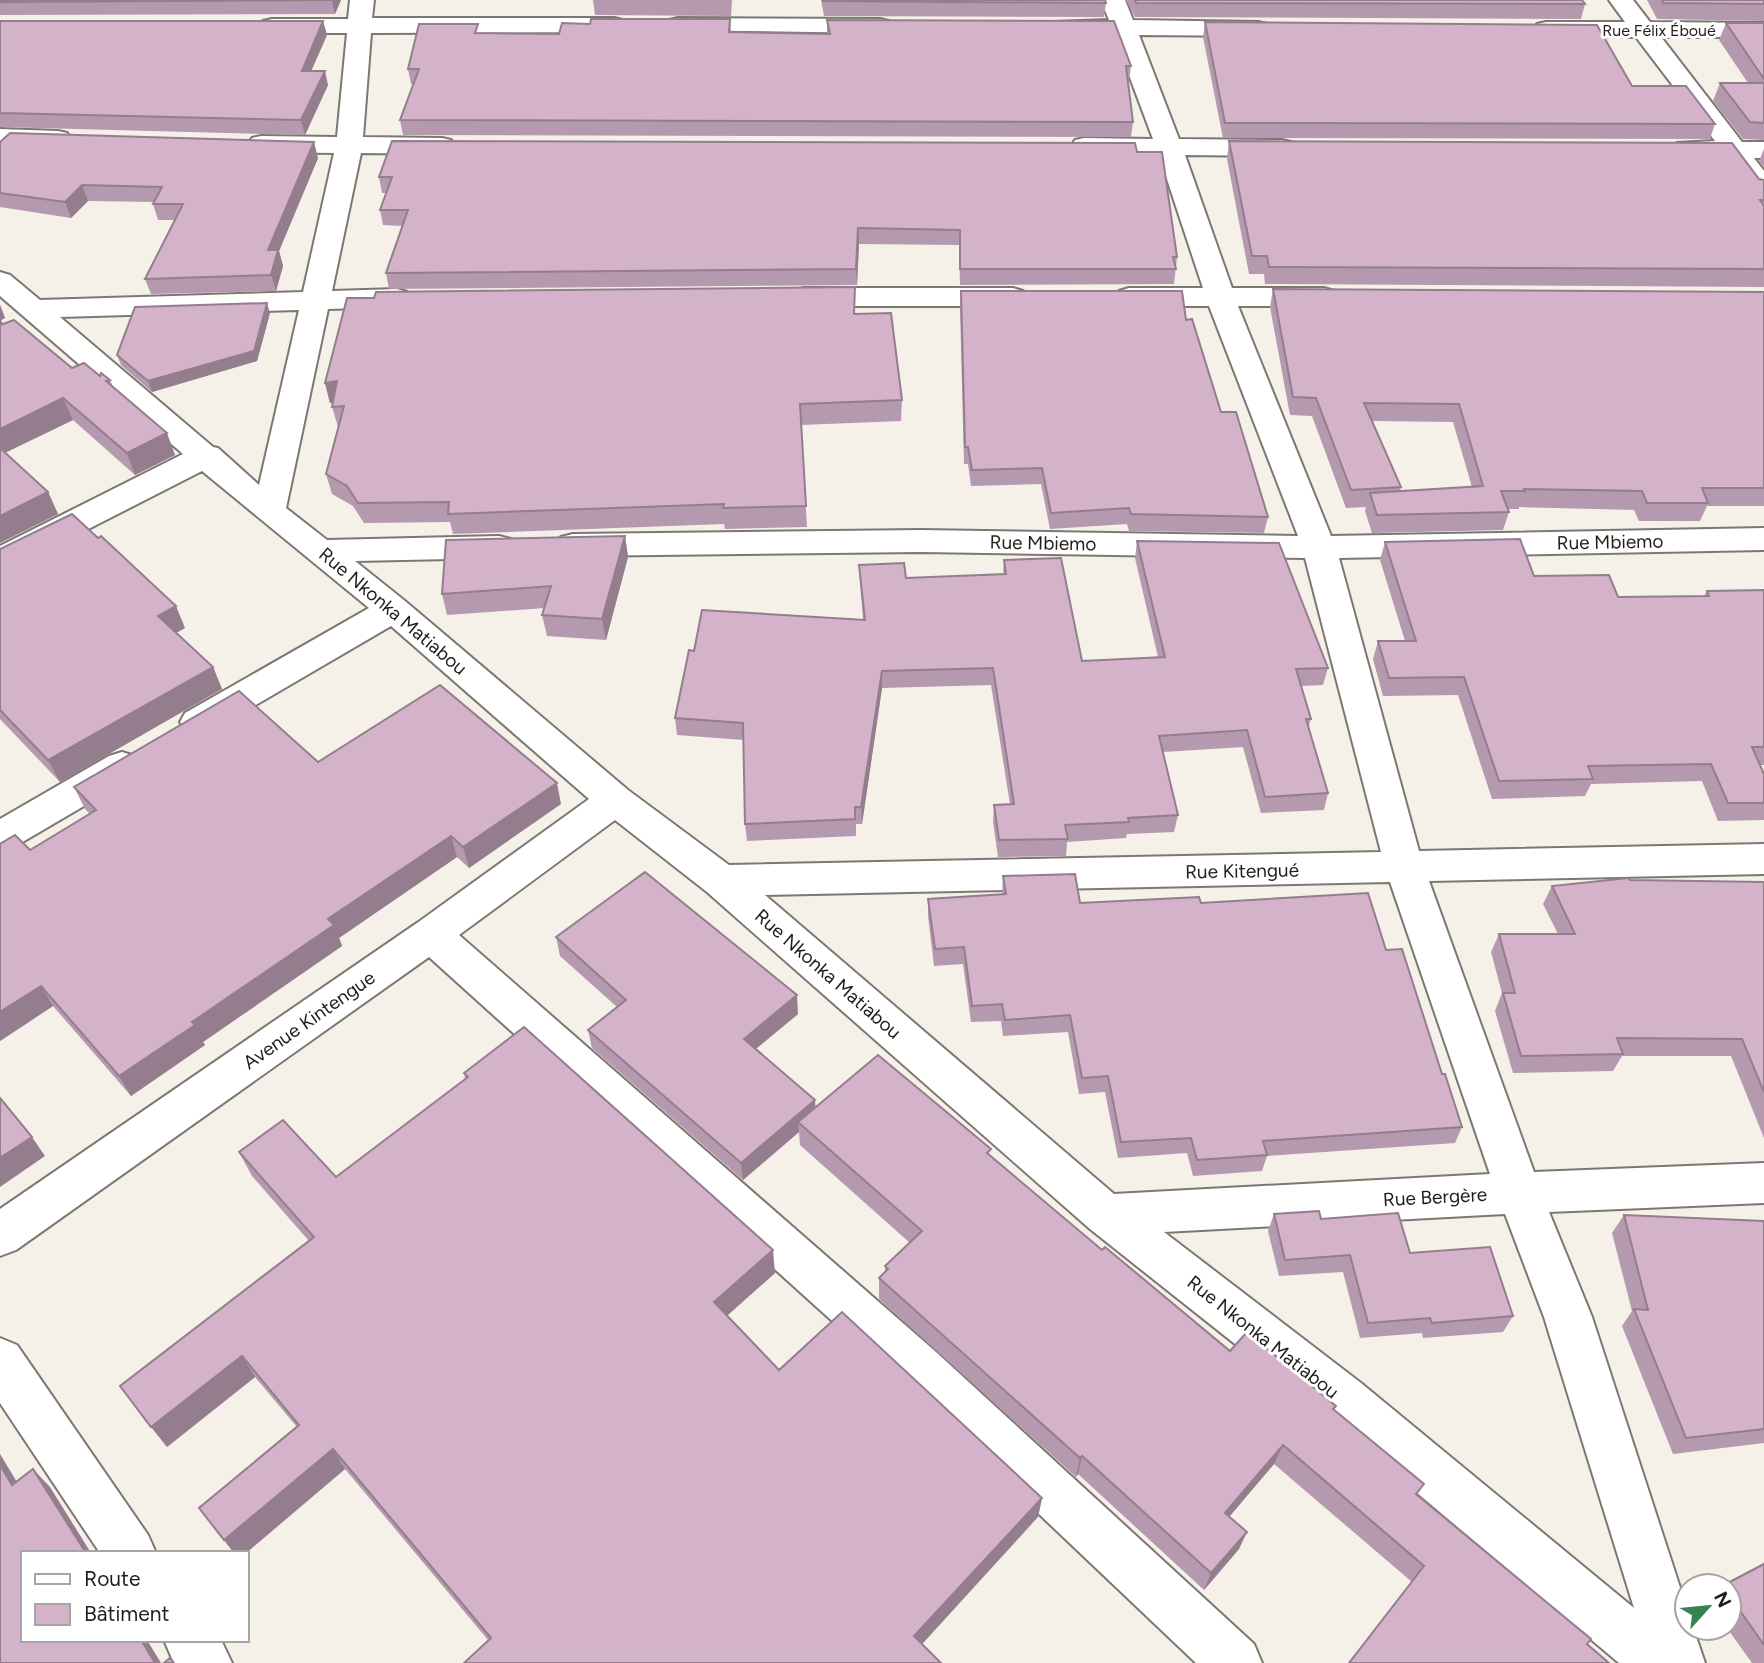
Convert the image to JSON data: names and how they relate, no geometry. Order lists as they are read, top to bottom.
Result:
{
  "streets": {
    "street": [
      "Rue Félix Éboué",
      "Rue Mbiemo",
      "Rue Nkonka Matiabou",
      "Rue Kitengué",
      "Avenue Kintengue",
      "Rue Bergère"
    ]
  },
  "crossings": [
    ["Rue Mbiemo", "Rue Nkonka Matiabou"],
    ["Rue Nkonka Matiabou", "Rue Kitengué"],
    ["Rue Nkonka Matiabou", "Avenue Kintengue"],
    ["Rue Nkonka Matiabou", "Rue Bergère"]
  ],
  "legend": ["Route", "Bâtiment"],
  "north": "top right"
}
